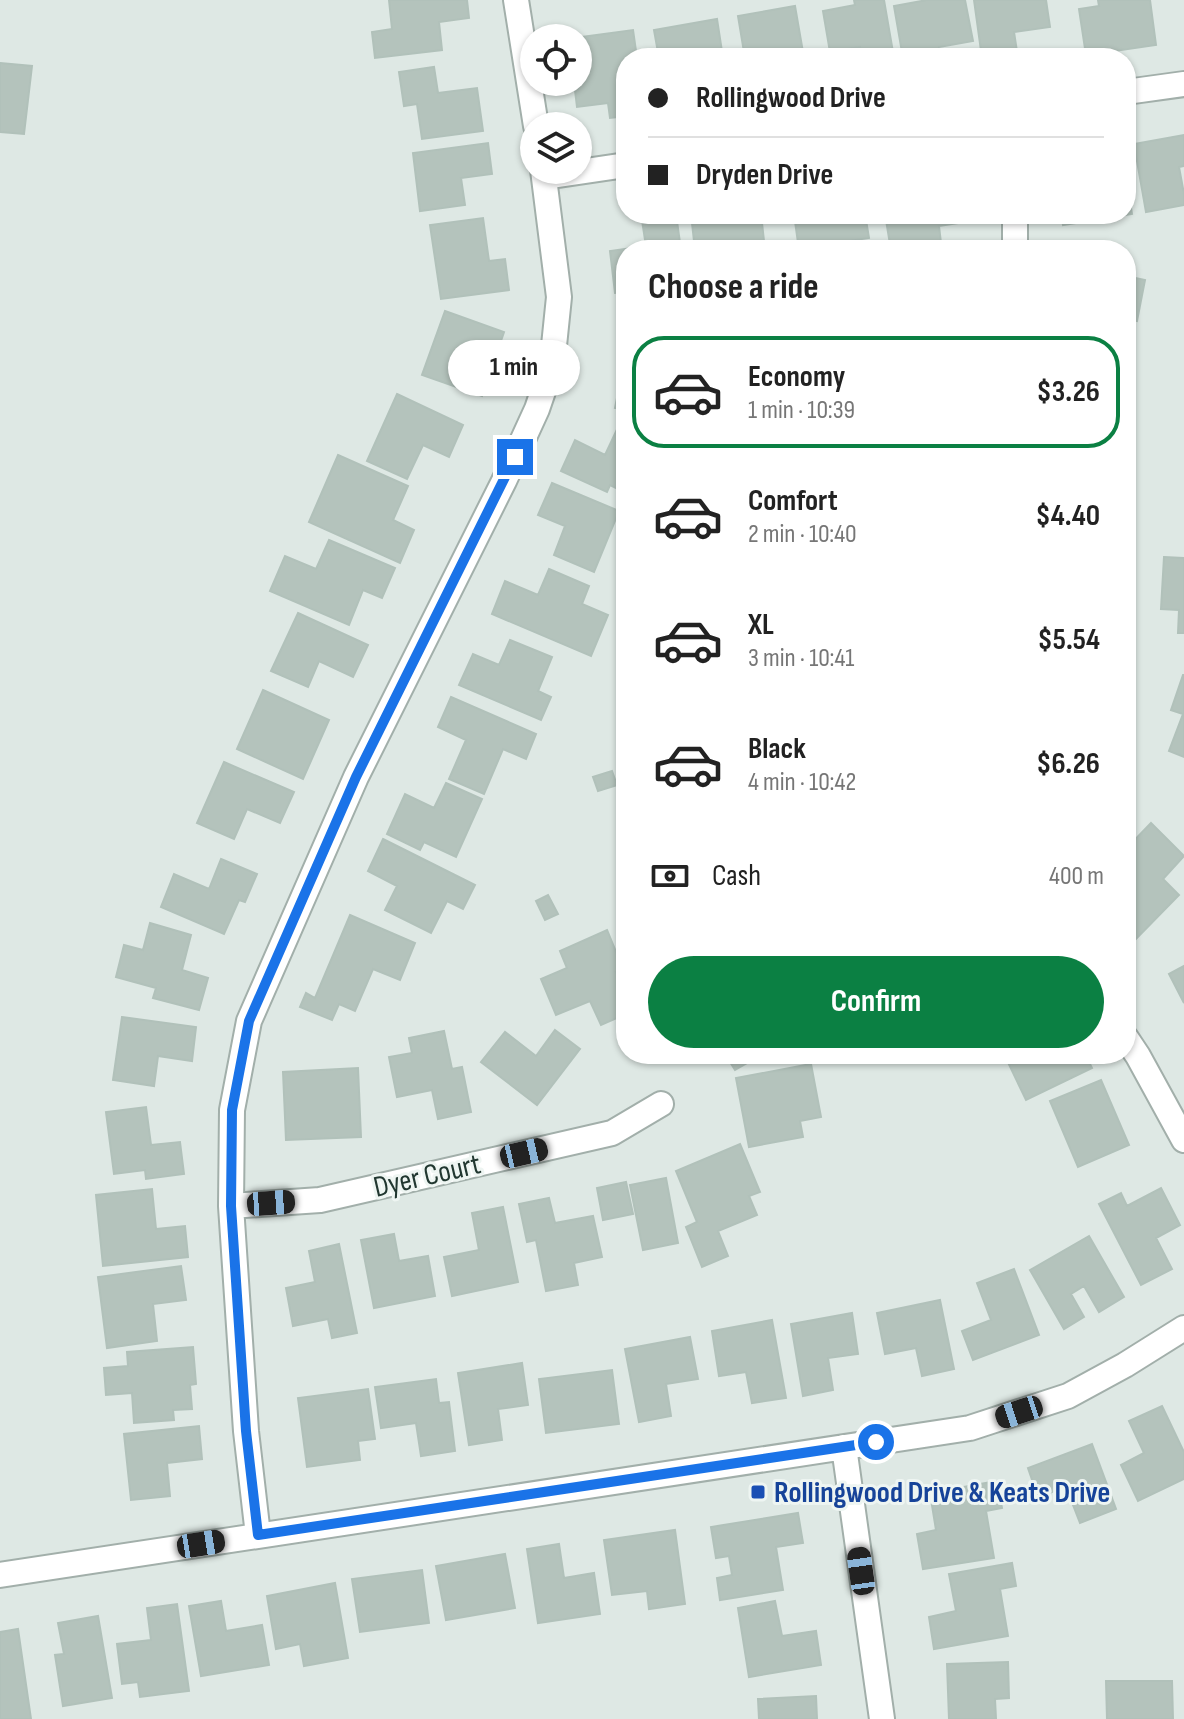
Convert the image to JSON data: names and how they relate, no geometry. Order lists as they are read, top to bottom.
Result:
{
  "streets": {
    "street": ["Dyer Court"]
  },
  "places": {
    "transit": ["Rollingwood Drive & Keats Drive"]
  },
  "page": {
    "banner": ["Rollingwood Drive", "Dryden Drive"],
    "heading": "Choose a ride",
    "list": [
      {
        "name": "Economy",
        "note": "1 min · 10:39",
        "value": "$3.26"
      },
      {
        "name": "Comfort",
        "note": "2 min · 10:40",
        "value": "$4.40"
      },
      {
        "name": "XL",
        "note": "3 min · 10:41",
        "value": "$5.54"
      },
      {
        "name": "Black",
        "note": "4 min · 10:42",
        "value": "$6.26"
      }
    ],
    "bubble": "1 min",
    "pay": ["Cash", "400 m"],
    "buttons": "Confirm"
  }
}
